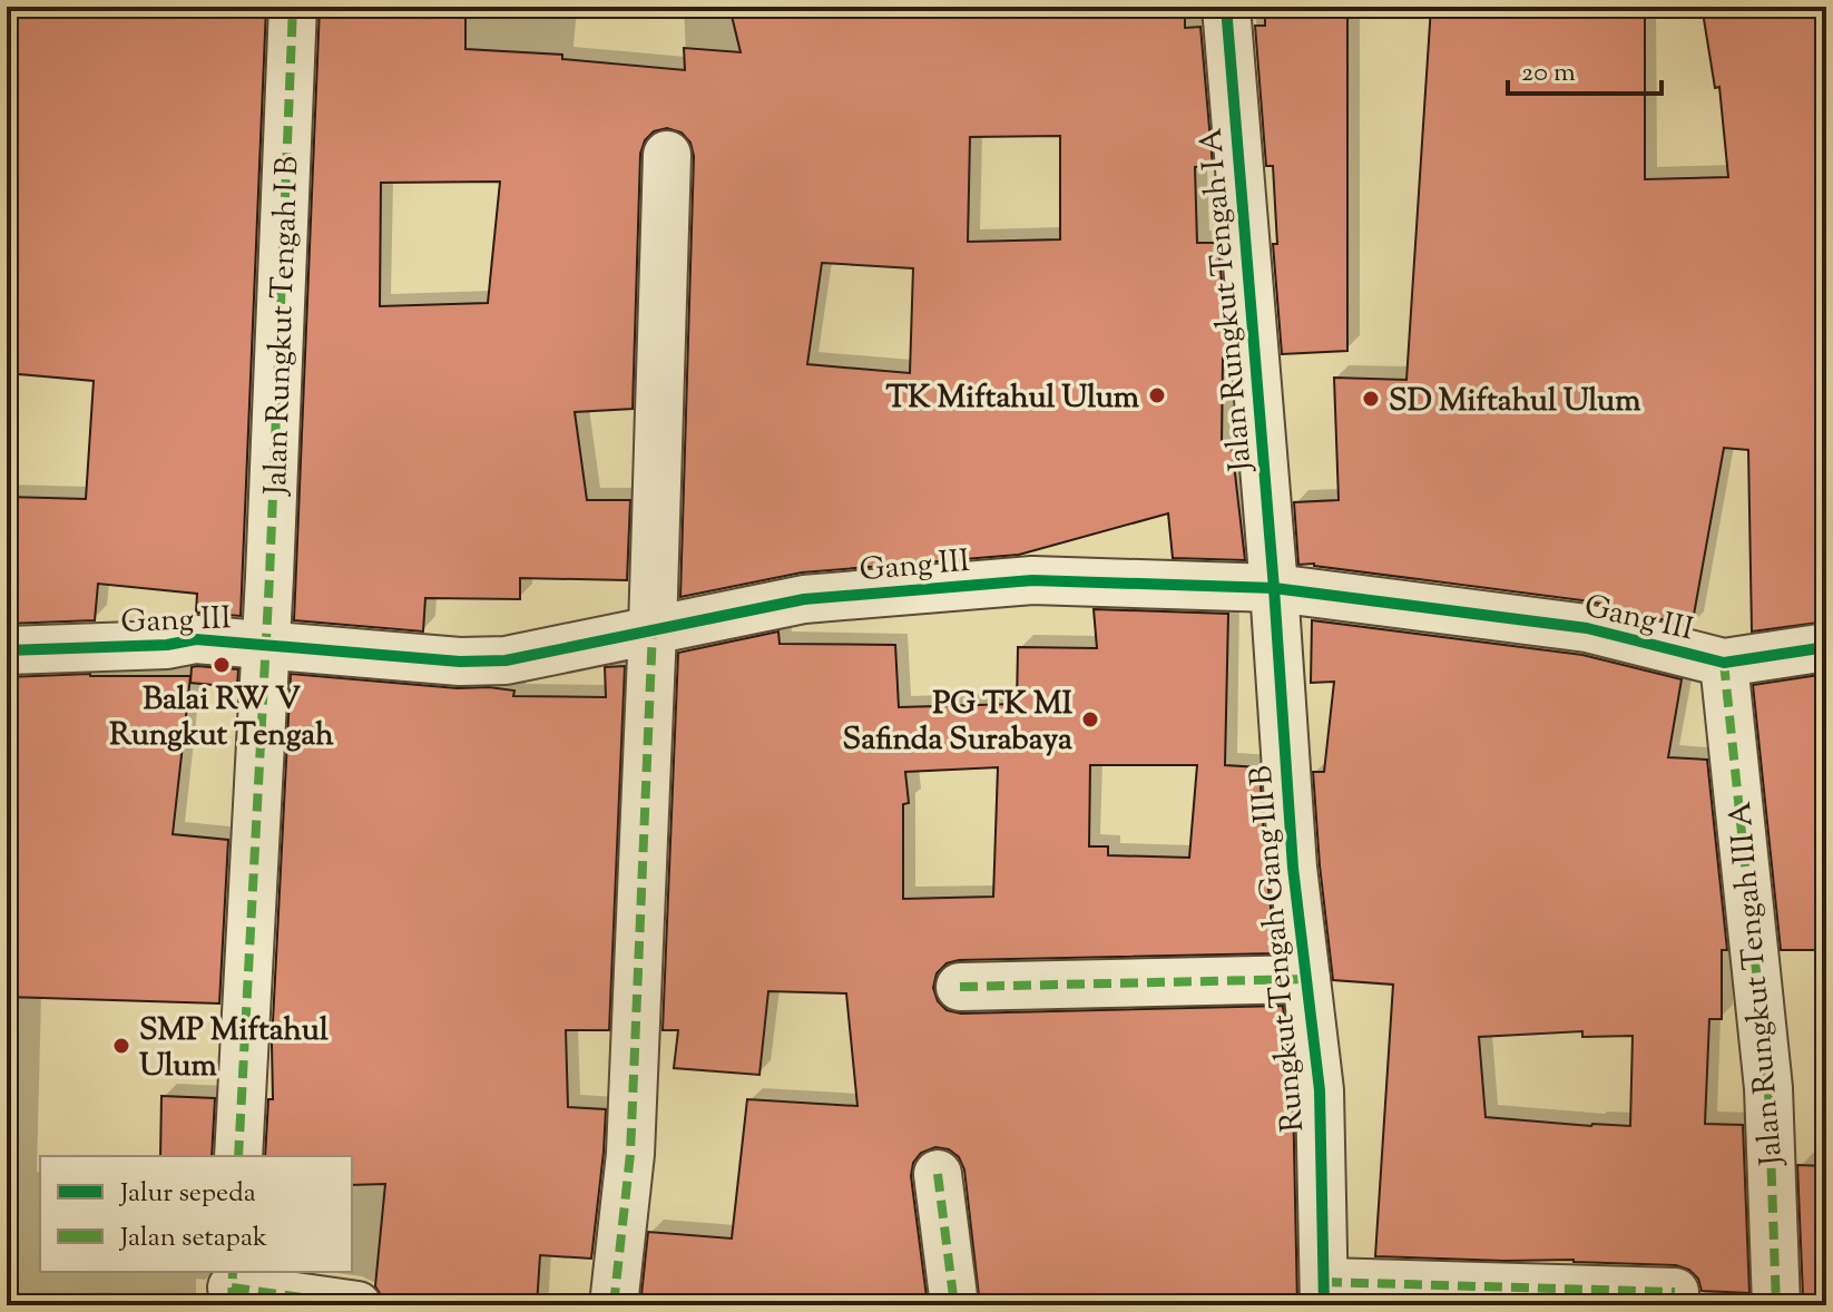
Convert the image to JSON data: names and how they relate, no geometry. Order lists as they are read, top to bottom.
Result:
{
  "streets": {
    "street": [
      "Jalan Rungkut Tengah I A",
      "Jalan Rungkut Tengah I B",
      "Gang III",
      "Rungkut Tengah Gang III B",
      "Jalan Rungkut Tengah III A"
    ]
  },
  "crossings": [
    ["Jalan Rungkut Tengah I A", "Gang III"],
    ["Jalan Rungkut Tengah I A", "Rungkut Tengah Gang III B"],
    ["Jalan Rungkut Tengah I B", "Gang III"],
    ["Gang III", "Rungkut Tengah Gang III B"],
    ["Gang III", "Jalan Rungkut Tengah III A"]
  ],
  "places": [
    "TK Miftahul Ulum",
    "SD Miftahul Ulum",
    "Balai RW V Rungkut Tengah",
    "PG TK MI Safinda Surabaya",
    "SMP Miftahul Ulum"
  ],
  "legend": ["Jalur sepeda", "Jalan setapak"],
  "scale_bar": "20 m"
}
